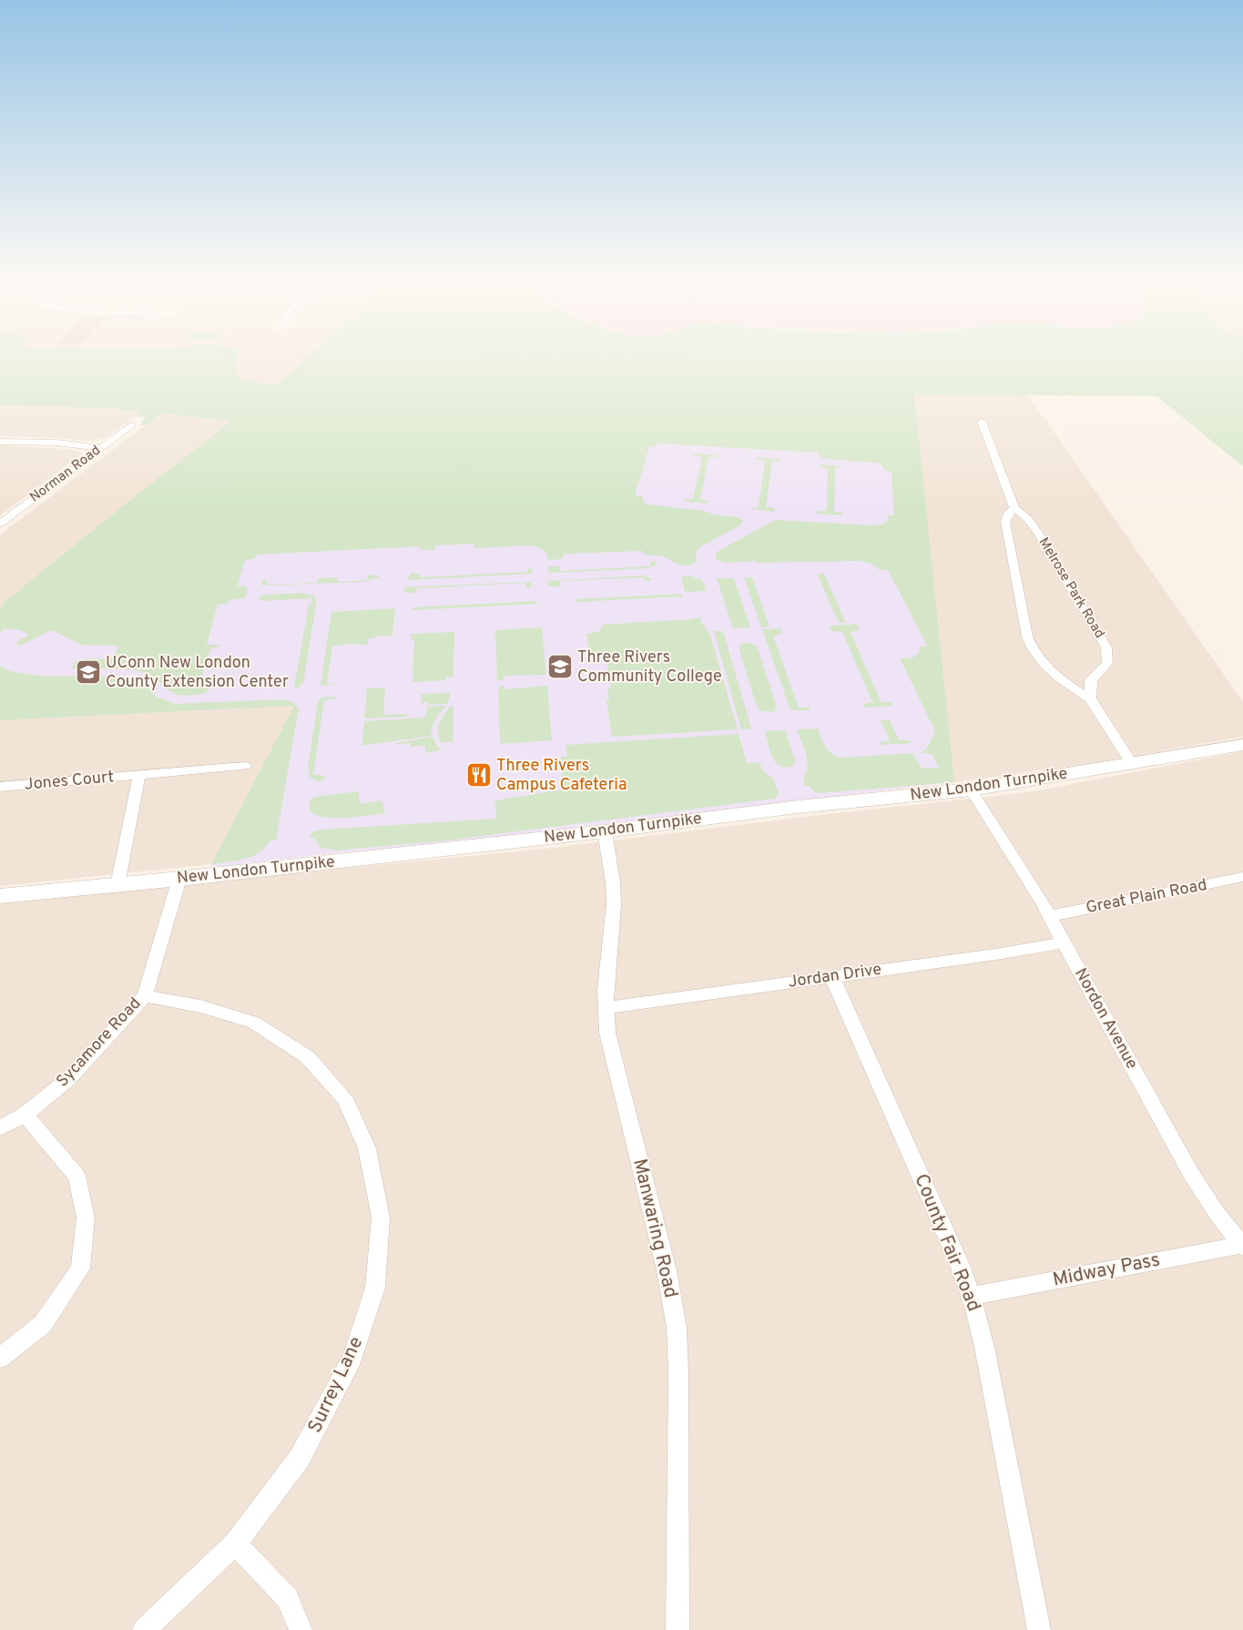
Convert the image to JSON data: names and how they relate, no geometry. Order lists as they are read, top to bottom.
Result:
{
  "streets": {
    "main road": ["New London Turnpike"],
    "street": [
      "Norman Road",
      "Melrose Park Road",
      "Jones Court",
      "Great Plain Road",
      "Jordan Drive",
      "Nordon Avenue",
      "Sycamore Road",
      "Manwaring Road",
      "County Fair Road",
      "Midway Pass",
      "Surrey Lane"
    ]
  },
  "crossings": [
    ["Jones Court", "New London Turnpike"],
    ["New London Turnpike", "Nordon Avenue"],
    ["New London Turnpike", "Sycamore Road"],
    ["New London Turnpike", "Manwaring Road"],
    ["Great Plain Road", "Nordon Avenue"],
    ["Jordan Drive", "Nordon Avenue"],
    ["Jordan Drive", "Manwaring Road"],
    ["Jordan Drive", "County Fair Road"],
    ["Nordon Avenue", "Midway Pass"],
    ["Sycamore Road", "Surrey Lane"],
    ["County Fair Road", "Midway Pass"]
  ],
  "places": {
    "school or university": ["Three Rivers Community College", "UConn New London County Extension Center"],
    "restaurant": ["Three Rivers Campus Cafeteria"]
  }
}
